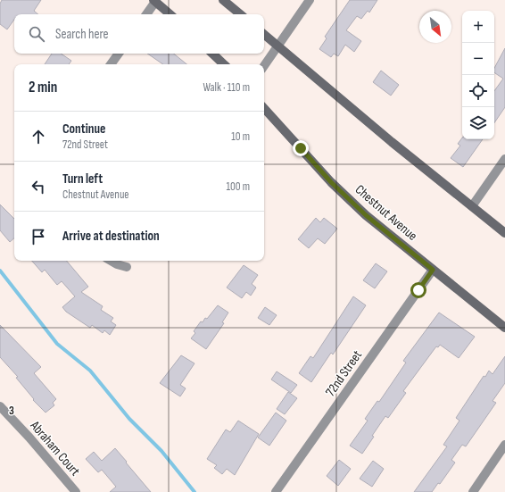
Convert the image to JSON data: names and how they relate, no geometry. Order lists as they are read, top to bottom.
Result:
{
  "streets": {
    "street": ["Chestnut Avenue", "72nd Street", "Abraham Court"]
  },
  "crossings": [
    ["Chestnut Avenue", "72nd Street"]
  ],
  "north": "bottom right",
  "page": {
    "map_buttons": ["+", "−"],
    "search": "Search here",
    "heading": ["2 min", "Walk · 110 m"],
    "list": [
      ["Continue", "72nd Street", "10 m"],
      ["Turn left", "Chestnut Avenue", "100 m"],
      "Arrive at destination"
    ]
  },
  "grid": {
    "rows": ["3"]
  }
}
